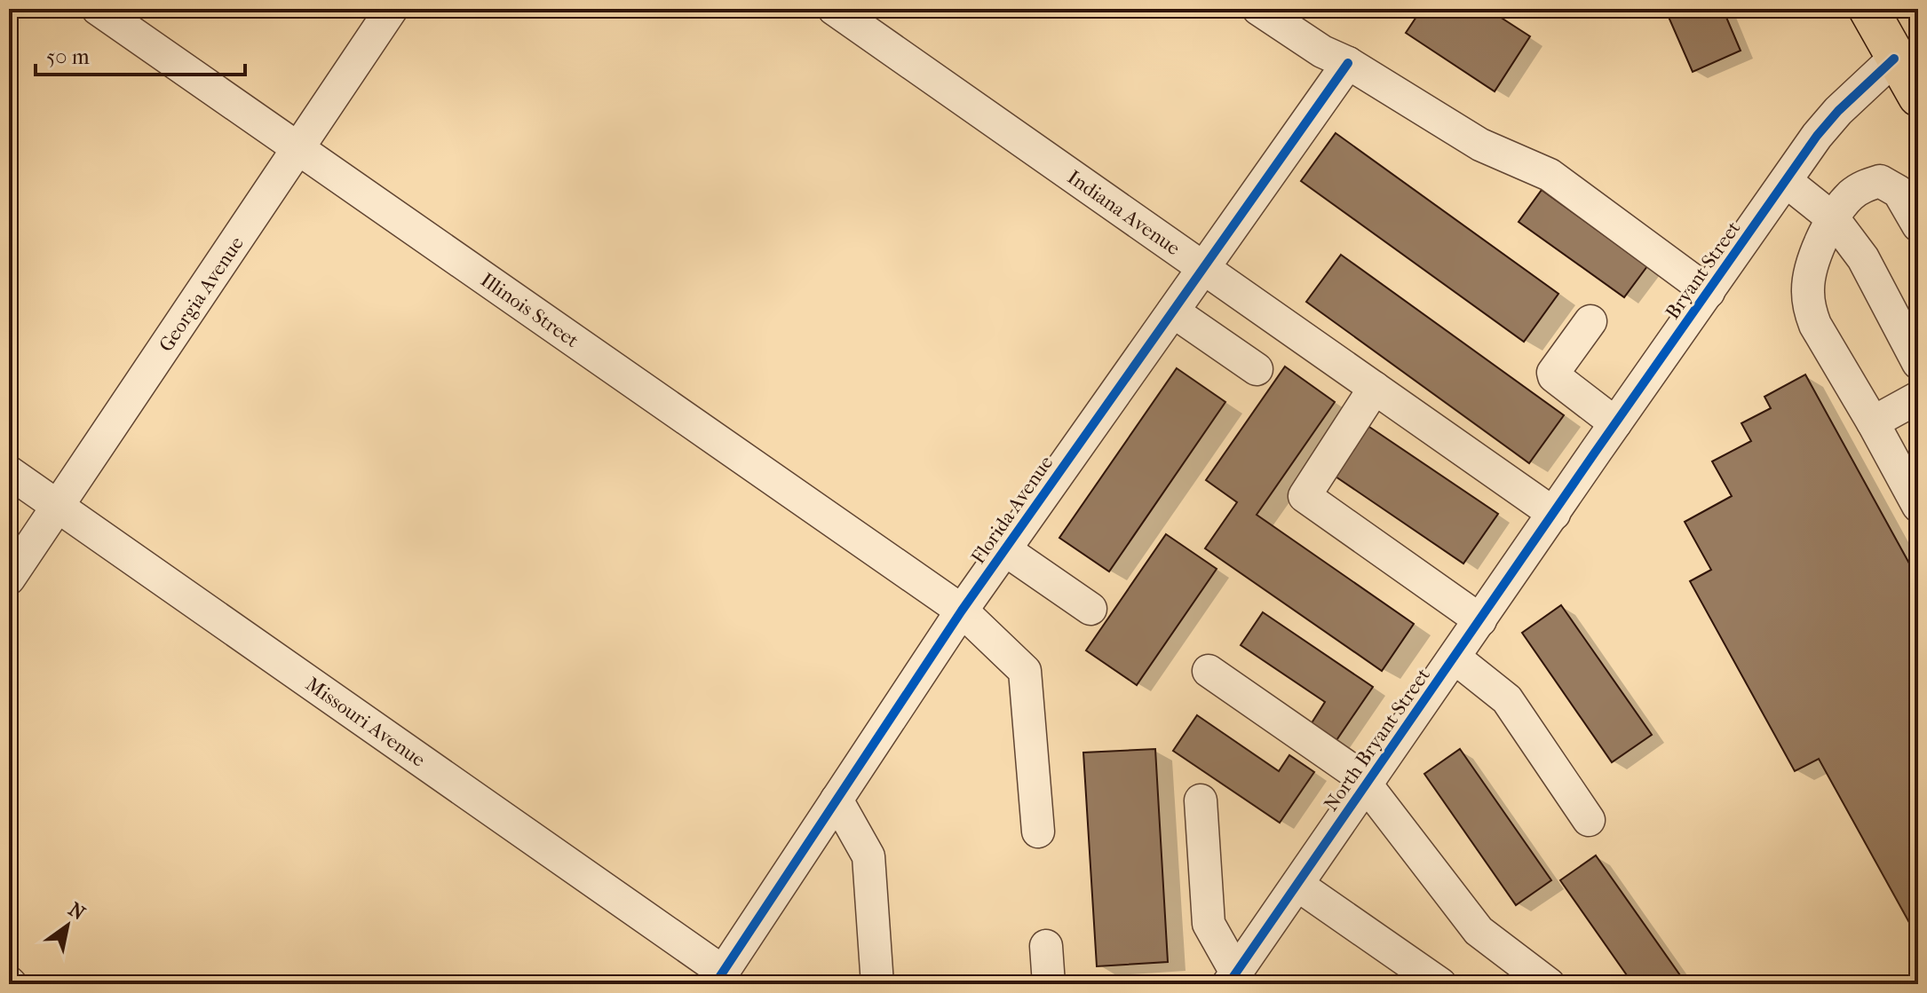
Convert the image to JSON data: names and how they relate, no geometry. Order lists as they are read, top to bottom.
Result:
{
  "streets": {
    "street": [
      "Indiana Avenue",
      "Bryant Street",
      "Georgia Avenue",
      "Illinois Street",
      "Florida Avenue",
      "Missouri Avenue",
      "North Bryant Street"
    ]
  },
  "crossings": [
    ["Indiana Avenue", "Bryant Street"],
    ["Indiana Avenue", "Florida Avenue"],
    ["Indiana Avenue", "North Bryant Street"],
    ["Bryant Street", "North Bryant Street"],
    ["Georgia Avenue", "Illinois Street"],
    ["Georgia Avenue", "Missouri Avenue"],
    ["Illinois Street", "Florida Avenue"],
    ["Florida Avenue", "Missouri Avenue"]
  ],
  "scale_bar": "50 m",
  "north": "top right"
}
